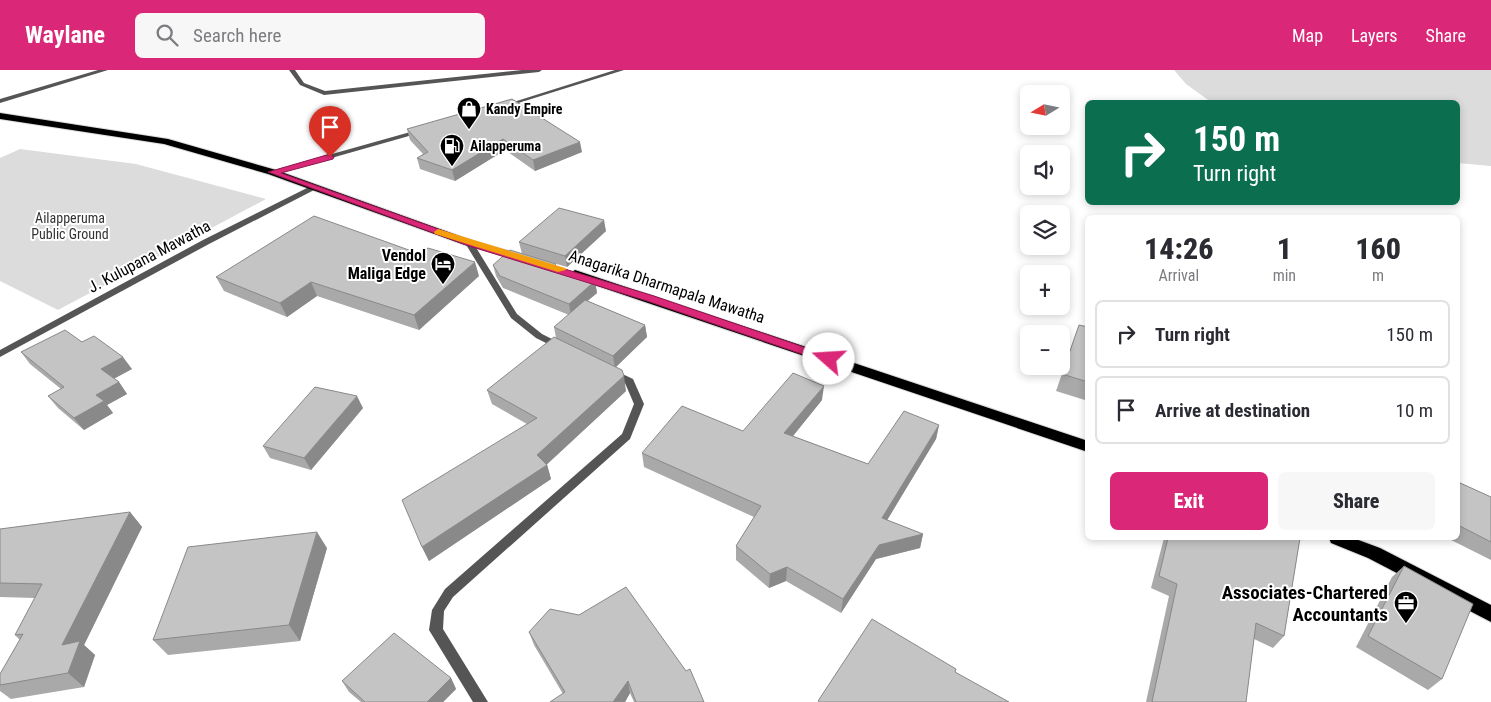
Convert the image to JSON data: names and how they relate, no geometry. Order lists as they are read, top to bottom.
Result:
{
  "streets": {
    "highway": ["Anagarika Dharmapala Mawatha"],
    "street": ["J. Kulupana Mawatha"]
  },
  "parks": ["Ailapperuma Public Ground"],
  "places": {
    "shop": ["Kandy Empire"],
    "fuel station": ["Ailapperuma"],
    "hotel": ["Vendol Maliga Edge"],
    "office": ["Associates-Chartered Accountants"]
  },
  "north": "left",
  "page": {
    "header": "Waylane",
    "search": "Search here",
    "nav": ["Map", "Layers", "Share"],
    "map_buttons": ["+", "−"],
    "turn": ["150 m", "Turn right"],
    "eta": [
      "14:26",
      "Arrival",
      "1",
      "min",
      "160",
      "m"
    ],
    "list": [
      {
        "name": "Turn right",
        "value": "150 m"
      },
      {
        "name": "Arrive at destination",
        "value": "10 m"
      }
    ],
    "buttons": ["Exit", "Share"]
  }
}
